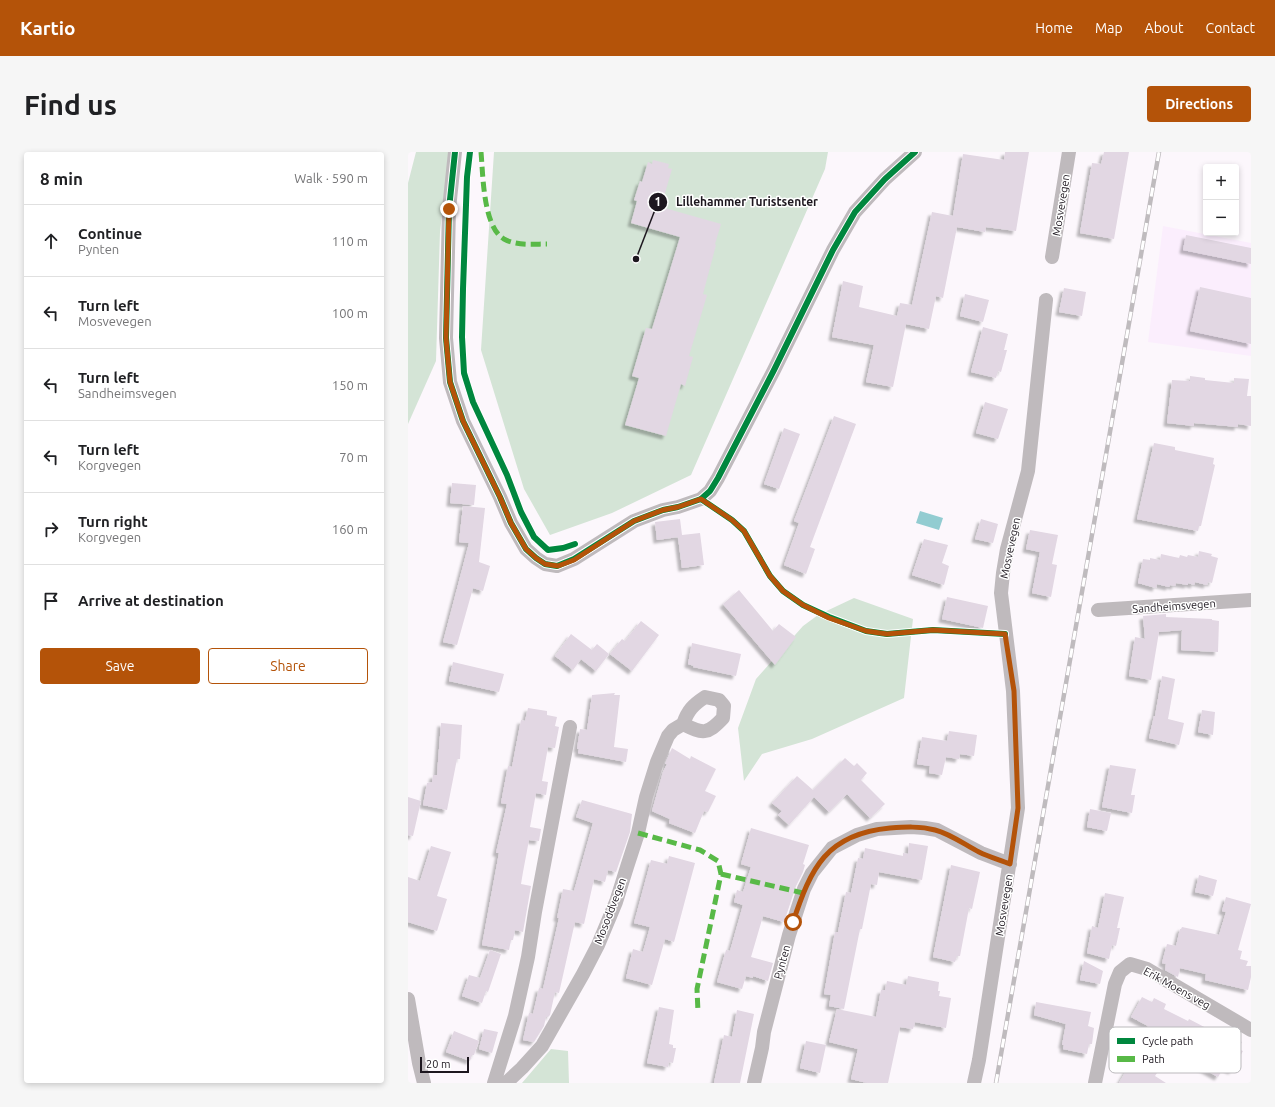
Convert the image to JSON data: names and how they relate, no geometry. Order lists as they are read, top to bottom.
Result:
{
  "streets": {
    "street": [
      "Mosvevegen",
      "Sandheimsvegen",
      "Mosoddvegen",
      "Pynten",
      "Erik Moens veg"
    ]
  },
  "crossings": [
    ["Mosvevegen", "Pynten"]
  ],
  "places": ["Lillehammer Turistsenter"],
  "legend": ["Cycle path", "Path"],
  "scale_bar": "20 m",
  "page": {
    "header": "Kartio",
    "nav": [
      "Home",
      "Map",
      "About",
      "Contact"
    ],
    "buttons": [
      "Directions",
      ["Save", "Share"]
    ],
    "title": "Find us",
    "heading": ["8 min", "Walk · 590 m"],
    "map_buttons": ["+", "−"],
    "list": [
      ["Continue", "Pynten", "110 m"],
      ["Turn left", "Mosvevegen", "100 m"],
      ["Turn left", "Sandheimsvegen", "150 m"],
      ["Turn left", "Korgvegen", "70 m"],
      ["Turn right", "Korgvegen", "160 m"],
      "Arrive at destination"
    ],
    "scale": "20 m"
  }
}
